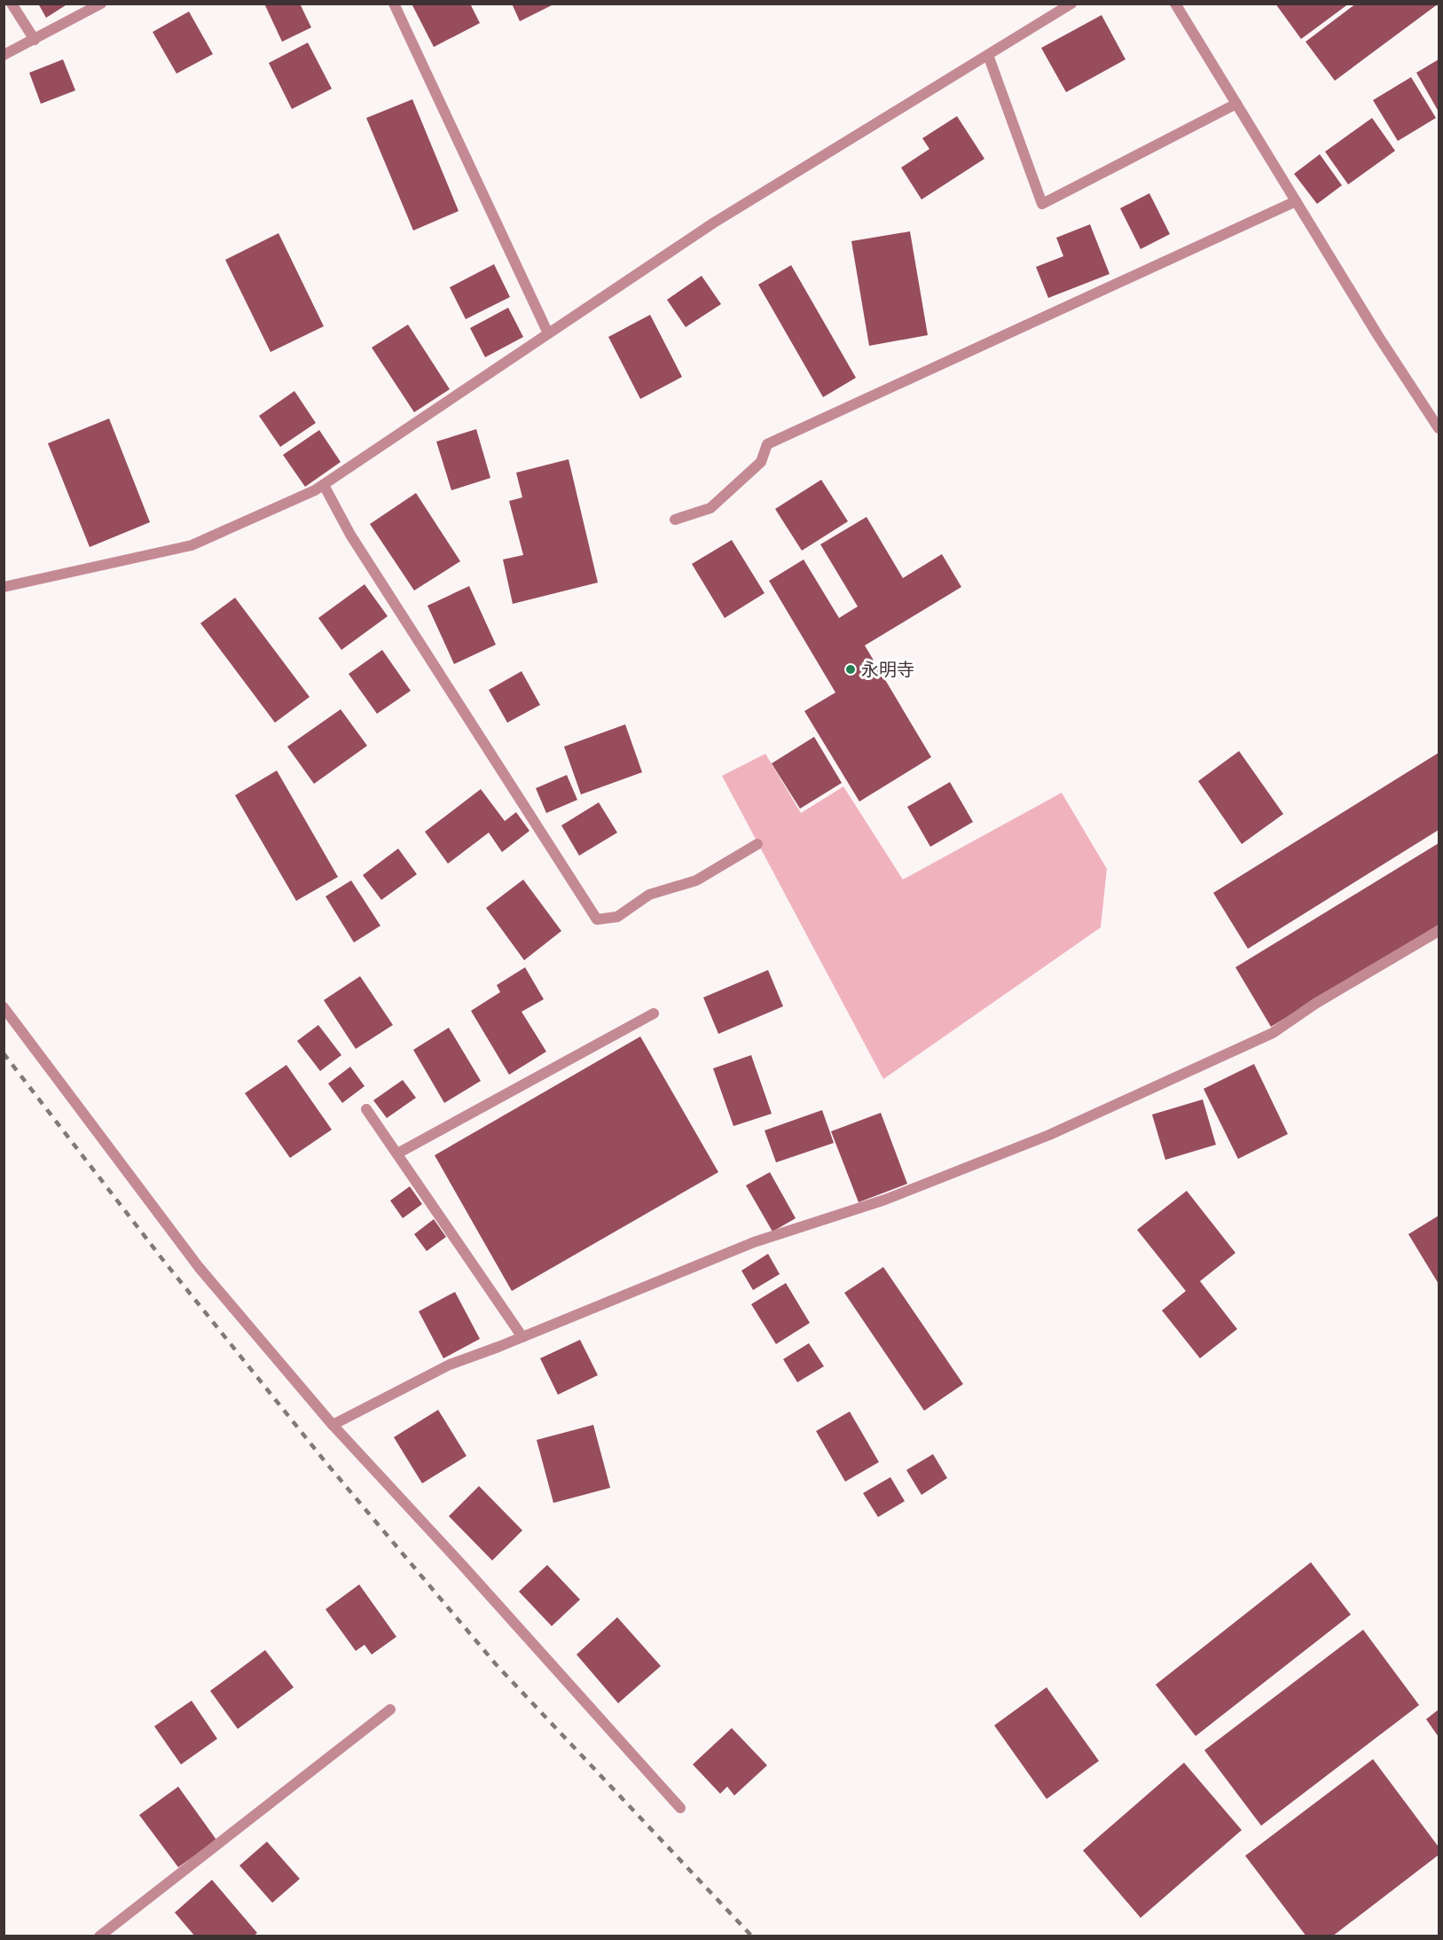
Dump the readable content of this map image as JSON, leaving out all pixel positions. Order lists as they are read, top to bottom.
{
  "places": ["永明寺"]
}
